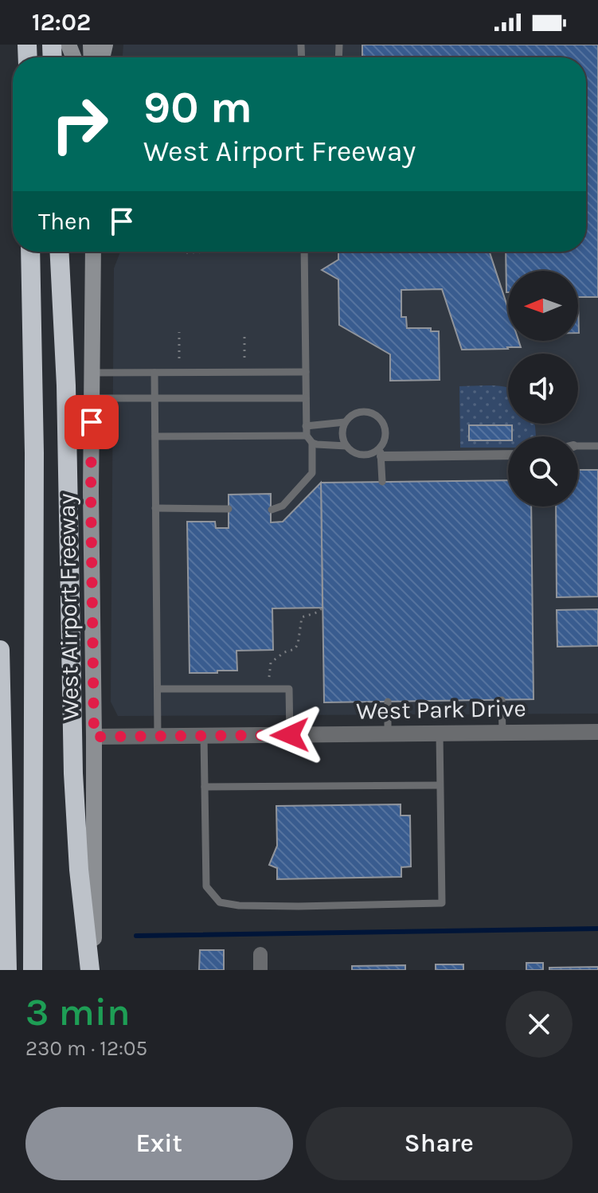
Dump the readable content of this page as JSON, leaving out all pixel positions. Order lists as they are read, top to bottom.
{
  "streets": {
    "main road": ["West Airport Freeway"],
    "street": ["West Park Drive"]
  },
  "crossings": [
    ["West Airport Freeway", "West Park Drive"]
  ],
  "north": "left",
  "page": {
    "status": "12:02",
    "turn": ["90 m", "West Airport Freeway"],
    "then": "Then",
    "heading": ["3 min", "230 m · 12:05"],
    "buttons": ["Exit", "Share"]
  }
}
